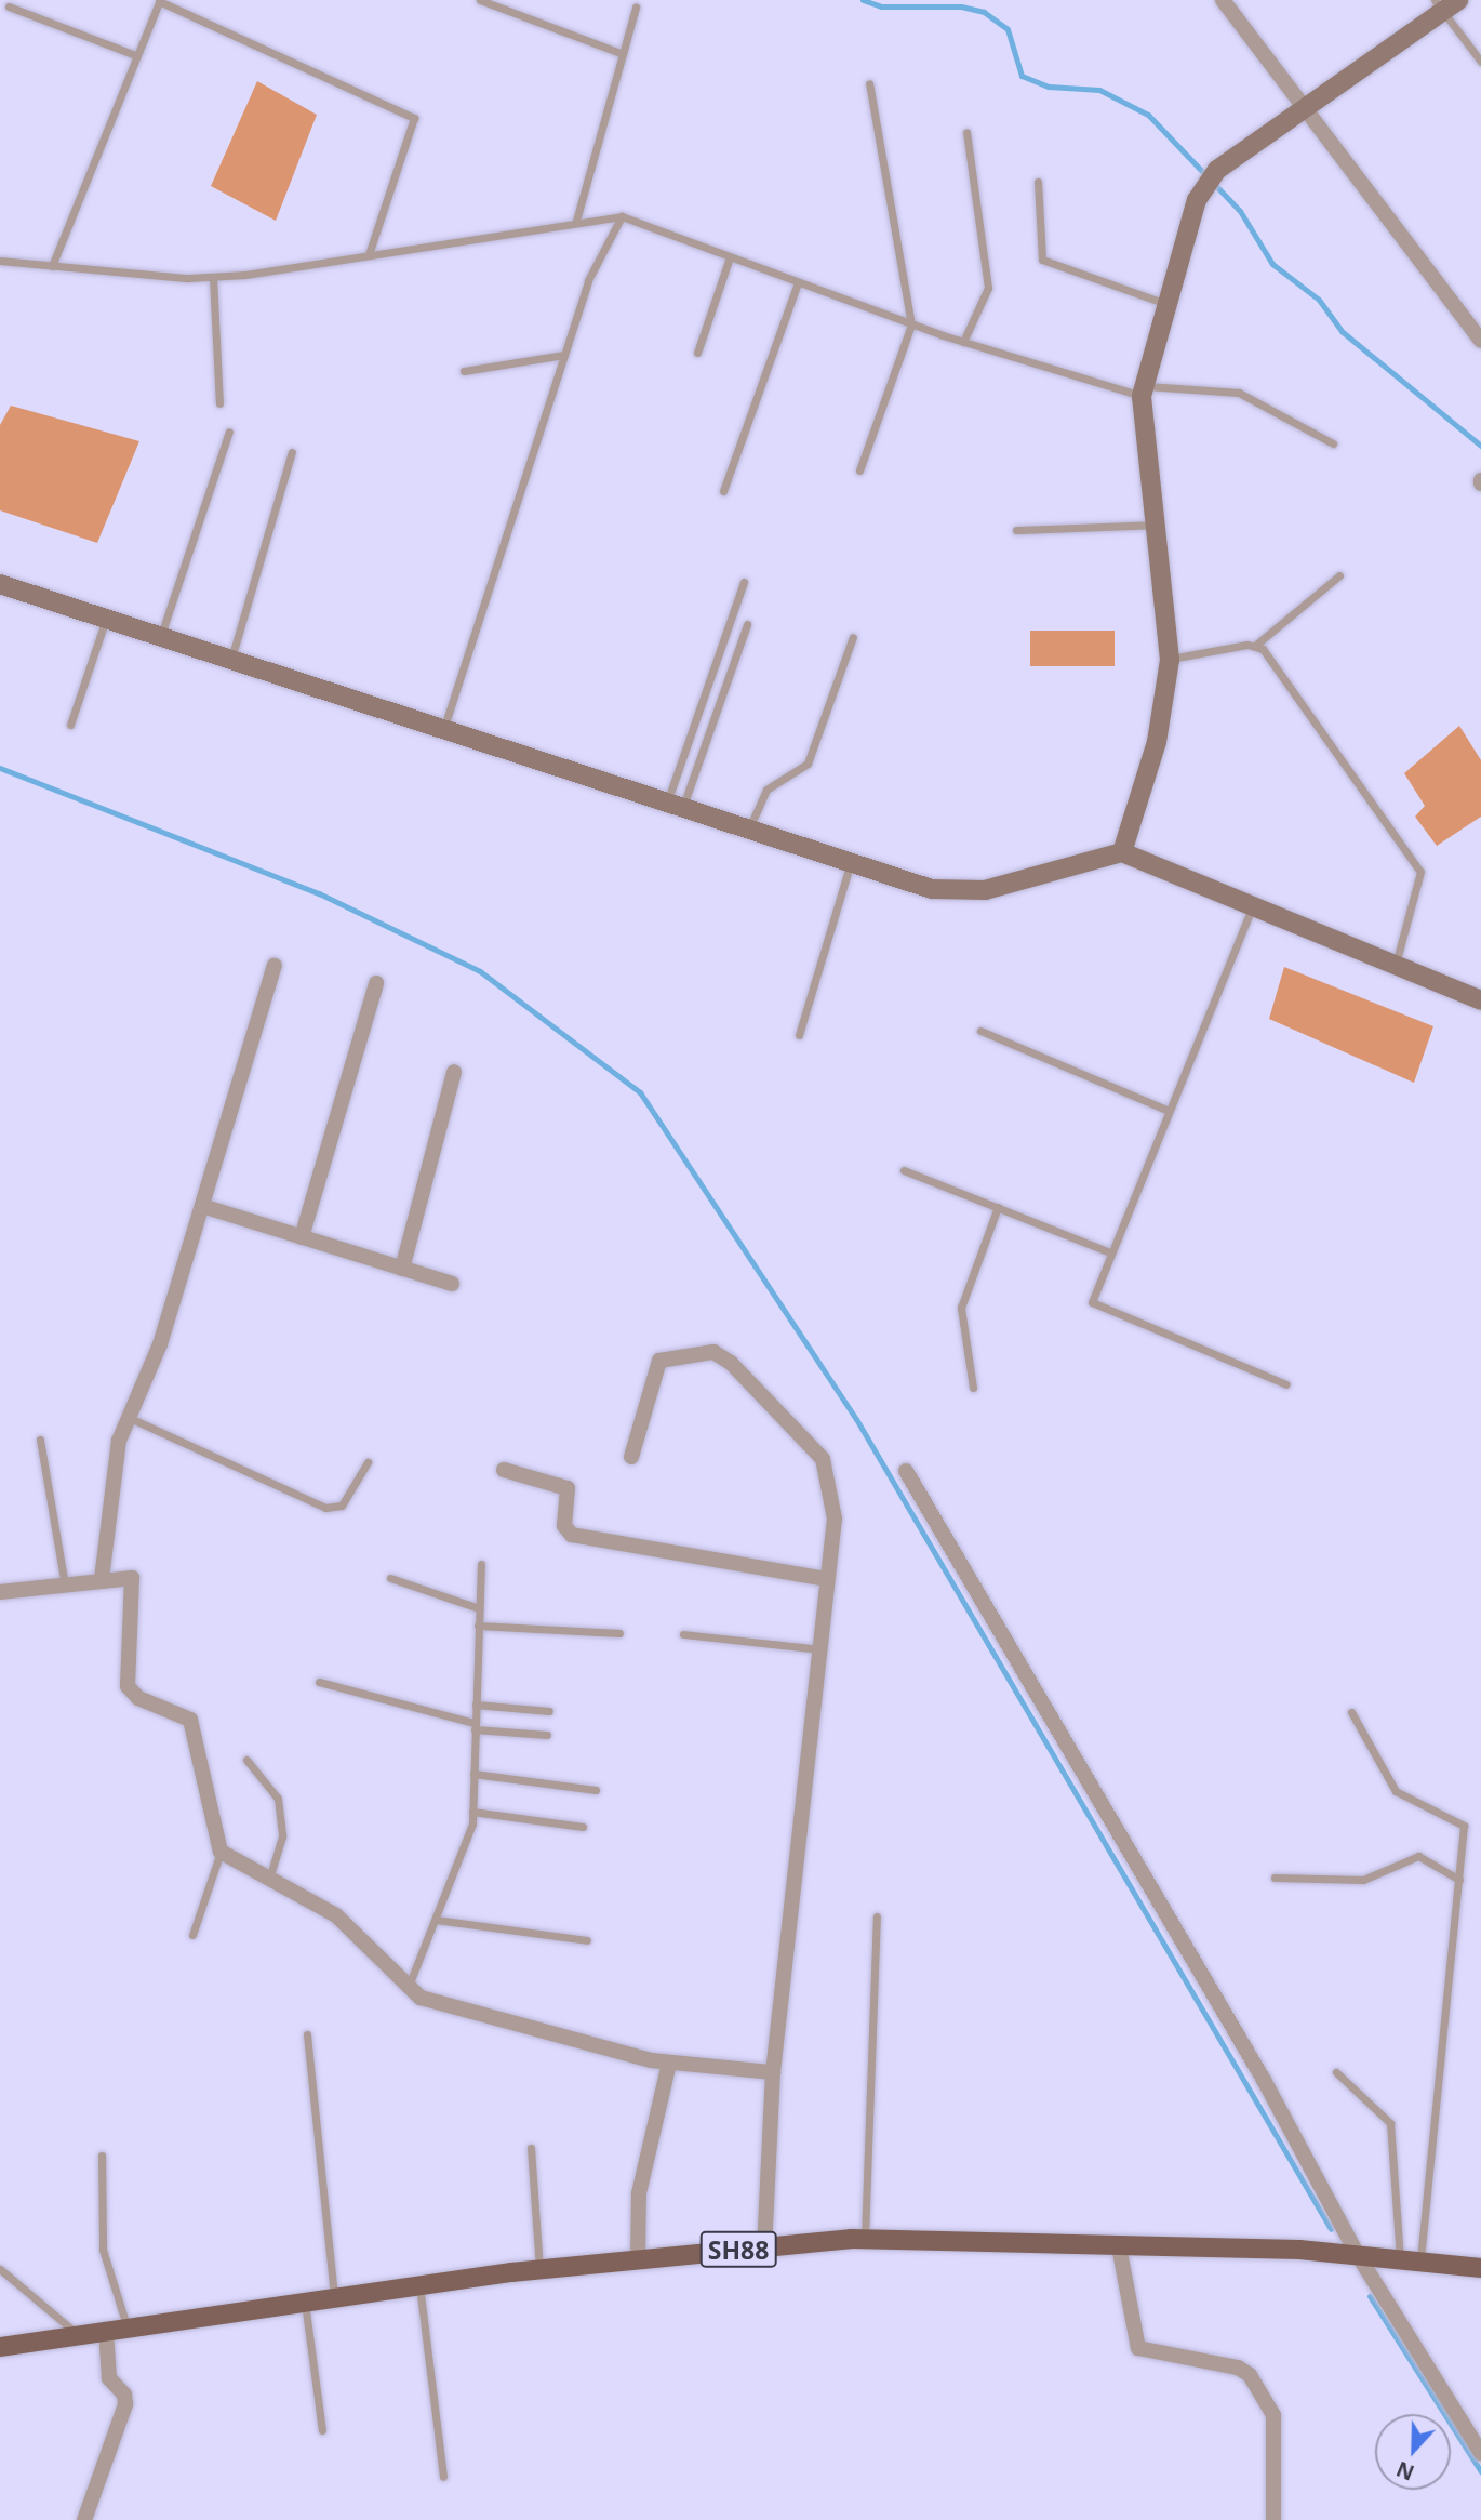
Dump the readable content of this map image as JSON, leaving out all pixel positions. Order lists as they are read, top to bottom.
{
  "streets": {
    "main road": ["SH88"]
  },
  "north": "bottom"
}
